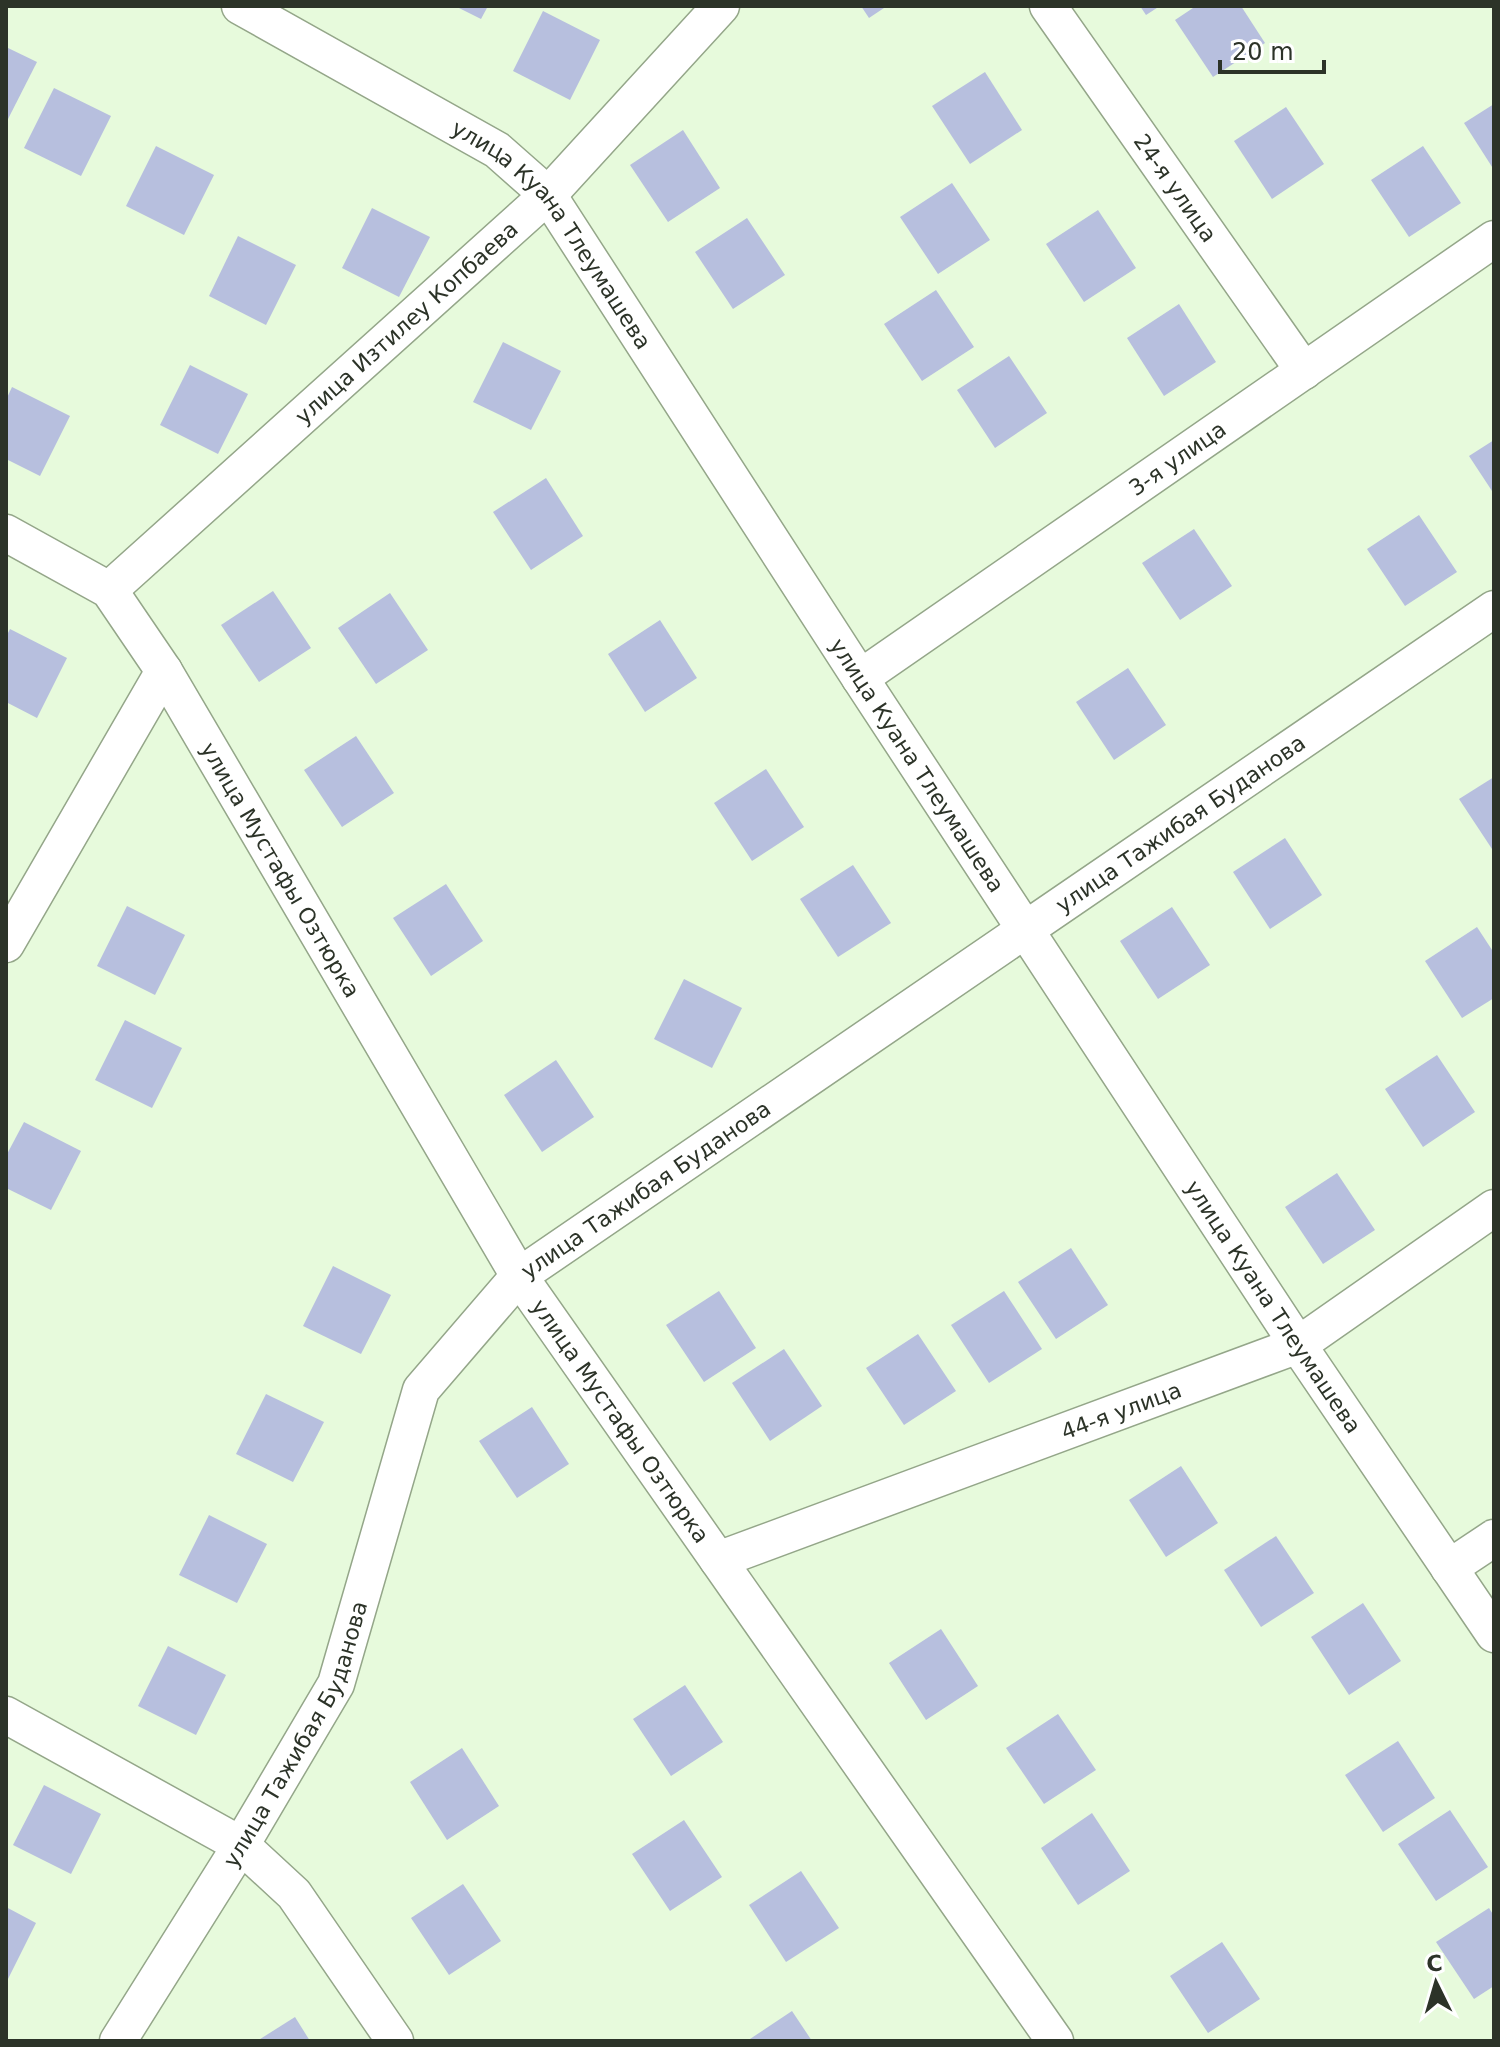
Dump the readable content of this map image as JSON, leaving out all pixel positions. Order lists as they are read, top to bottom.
{
  "streets": {
    "street": [
      "24-я улица",
      "улица Куана Тлеумашева",
      "улица Изтилеу Копбаева",
      "3-я улица",
      "улица Тажибая Буданова",
      "улица Мустафы Озтюрка",
      "44-я улица"
    ]
  },
  "crossings": [
    ["24-я улица", "3-я улица"],
    ["улица Куана Тлеумашева", "улица Изтилеу Копбаева"],
    ["улица Куана Тлеумашева", "3-я улица"],
    ["улица Куана Тлеумашева", "улица Тажибая Буданова"],
    ["улица Куана Тлеумашева", "44-я улица"],
    ["улица Изтилеу Копбаева", "улица Мустафы Озтюрка"],
    ["улица Тажибая Буданова", "улица Мустафы Озтюрка"],
    ["улица Мустафы Озтюрка", "44-я улица"]
  ],
  "scale_bar": "20 m",
  "north": "top"
}
